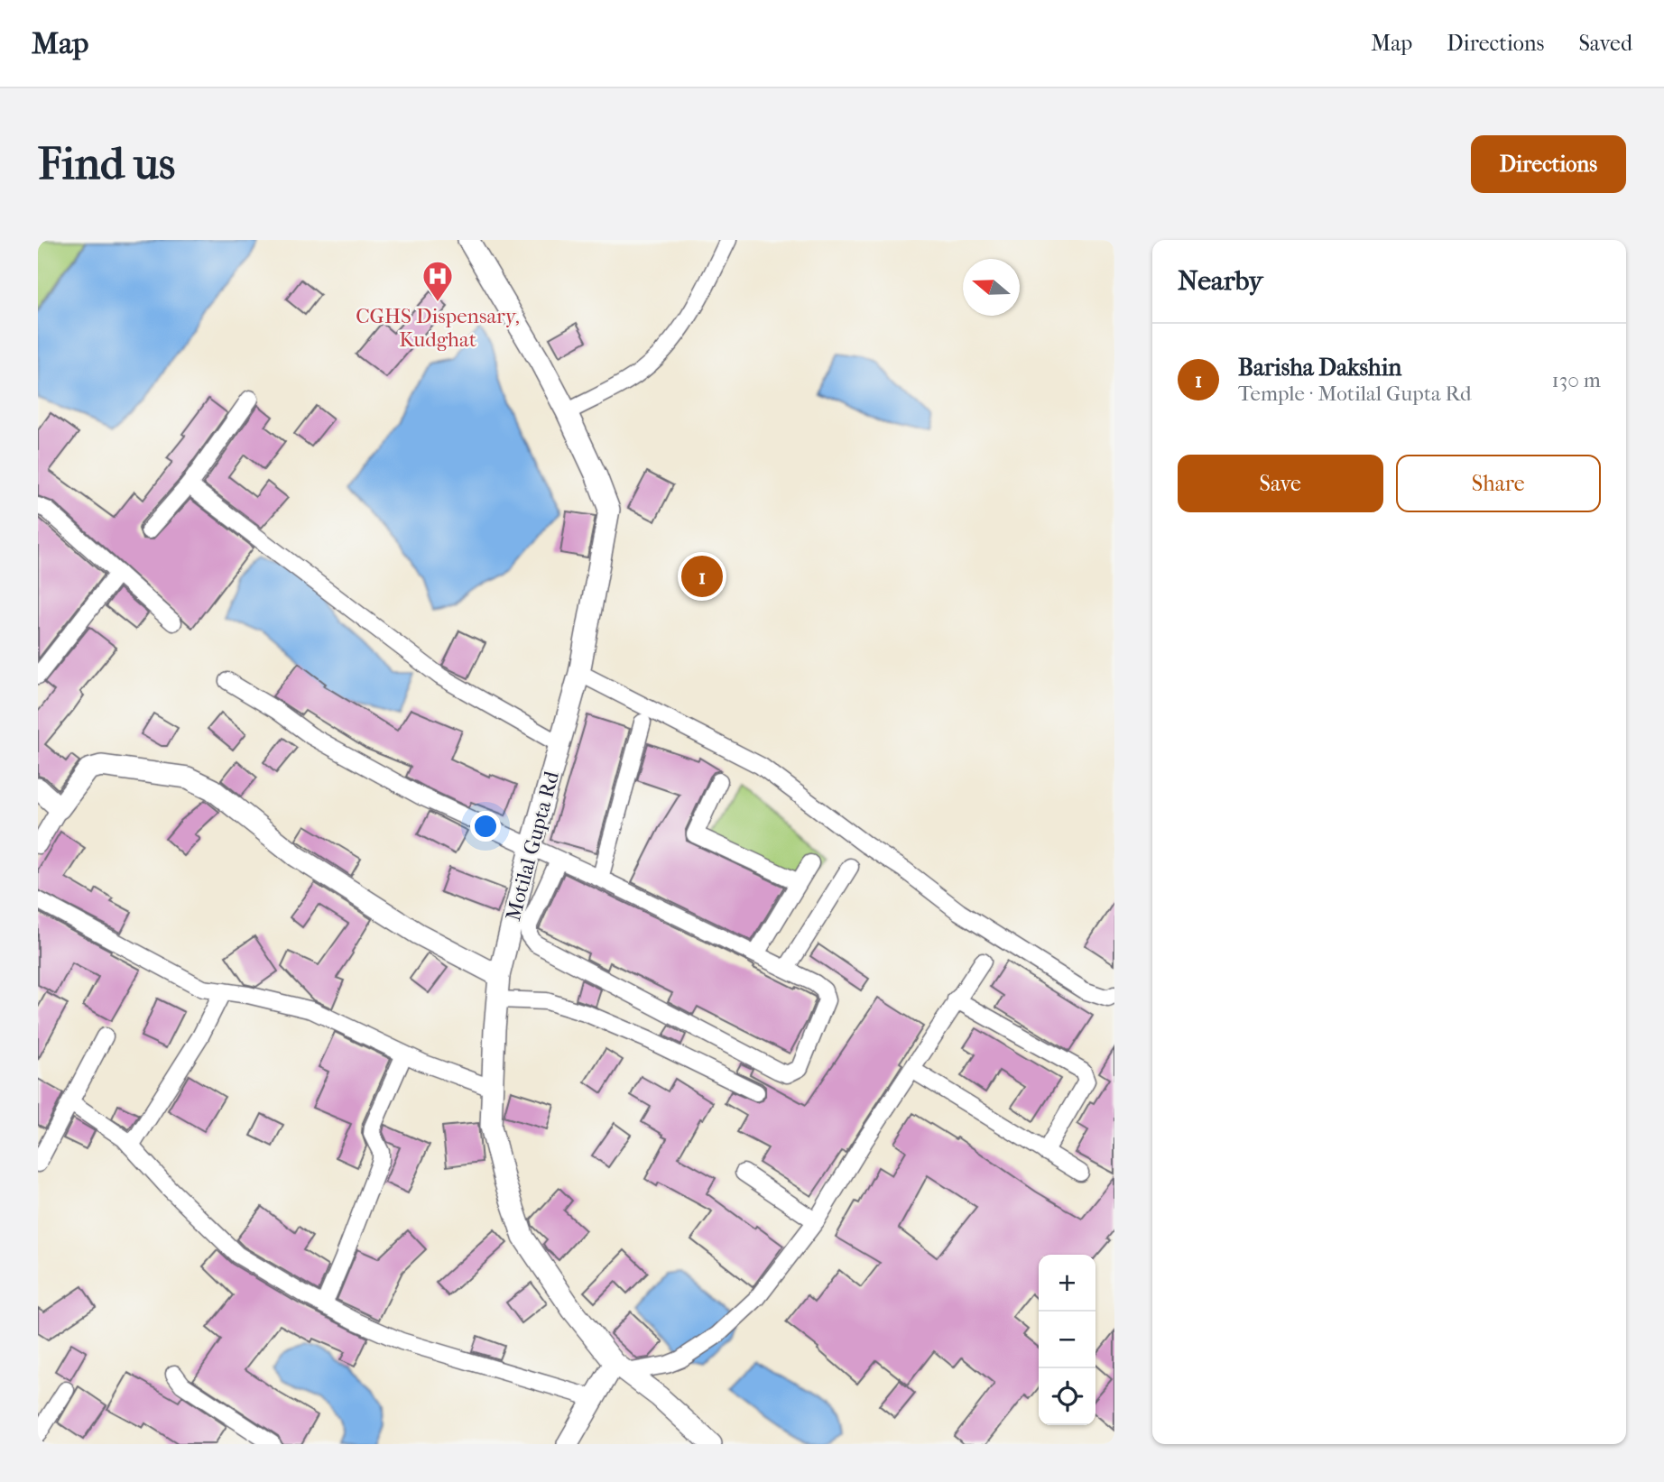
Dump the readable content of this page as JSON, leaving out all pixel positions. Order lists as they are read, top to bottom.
{
  "streets": {
    "street": ["Motilal Gupta Rd"]
  },
  "places": {
    "hospital": ["CGHS Dispensary, Kudghat"]
  },
  "north": "left",
  "page": {
    "header": "Map",
    "nav": ["Map", "Directions", "Saved"],
    "buttons": [
      "Directions",
      ["Save", "Share"]
    ],
    "title": "Find us",
    "heading": "Nearby",
    "list": [
      {
        "mark": "1",
        "name": "Barisha Dakshin",
        "note": "Temple · Motilal Gupta Rd",
        "value": "130 m"
      }
    ],
    "pins": "1",
    "map_buttons": ["+", "−"]
  }
}
